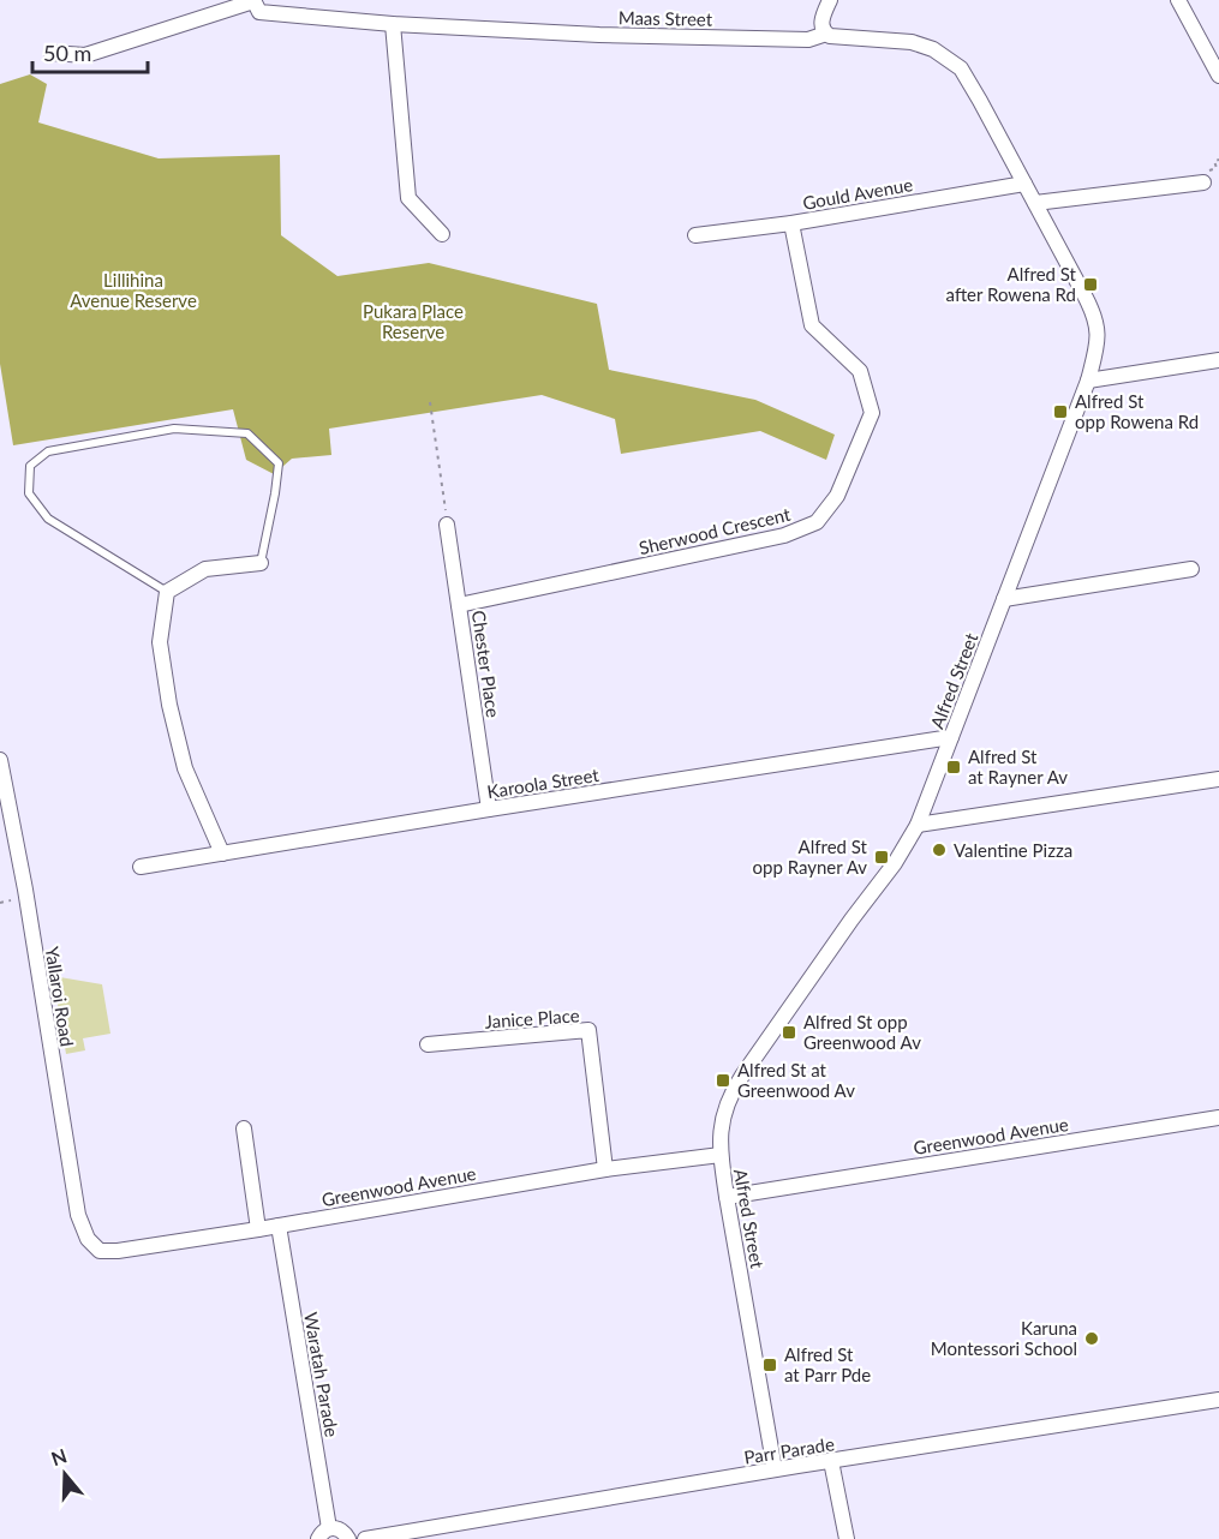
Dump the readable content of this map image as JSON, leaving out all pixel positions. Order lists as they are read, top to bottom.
{
  "streets": {
    "street": [
      "Maas Street",
      "Gould Avenue",
      "Sherwood Crescent",
      "Chester Place",
      "Alfred Street",
      "Karoola Street",
      "Yallaroi Road",
      "Janice Place",
      "Greenwood Avenue",
      "Waratah Parade",
      "Parr Parade"
    ]
  },
  "crossings": [
    ["Maas Street", "Alfred Street"],
    ["Gould Avenue", "Sherwood Crescent"],
    ["Gould Avenue", "Alfred Street"],
    ["Sherwood Crescent", "Chester Place"],
    ["Chester Place", "Karoola Street"],
    ["Alfred Street", "Karoola Street"],
    ["Alfred Street", "Greenwood Avenue"],
    ["Alfred Street", "Parr Parade"],
    ["Yallaroi Road", "Greenwood Avenue"],
    ["Janice Place", "Greenwood Avenue"],
    ["Greenwood Avenue", "Waratah Parade"]
  ],
  "parks": ["Lillihina Avenue Reserve", "Pukara Place Reserve"],
  "places": {
    "transit": [
      "Alfred St after Rowena Rd",
      "Alfred St opp Rowena Rd",
      "Alfred St at Rayner Av",
      "Alfred St opp Rayner Av",
      "Alfred St opp Greenwood Av",
      "Alfred St at Greenwood Av",
      "Alfred St at Parr Pde"
    ],
    "other": ["Valentine Pizza", "Karuna Montessori School"]
  },
  "scale_bar": "50 m",
  "north": "top"
}
